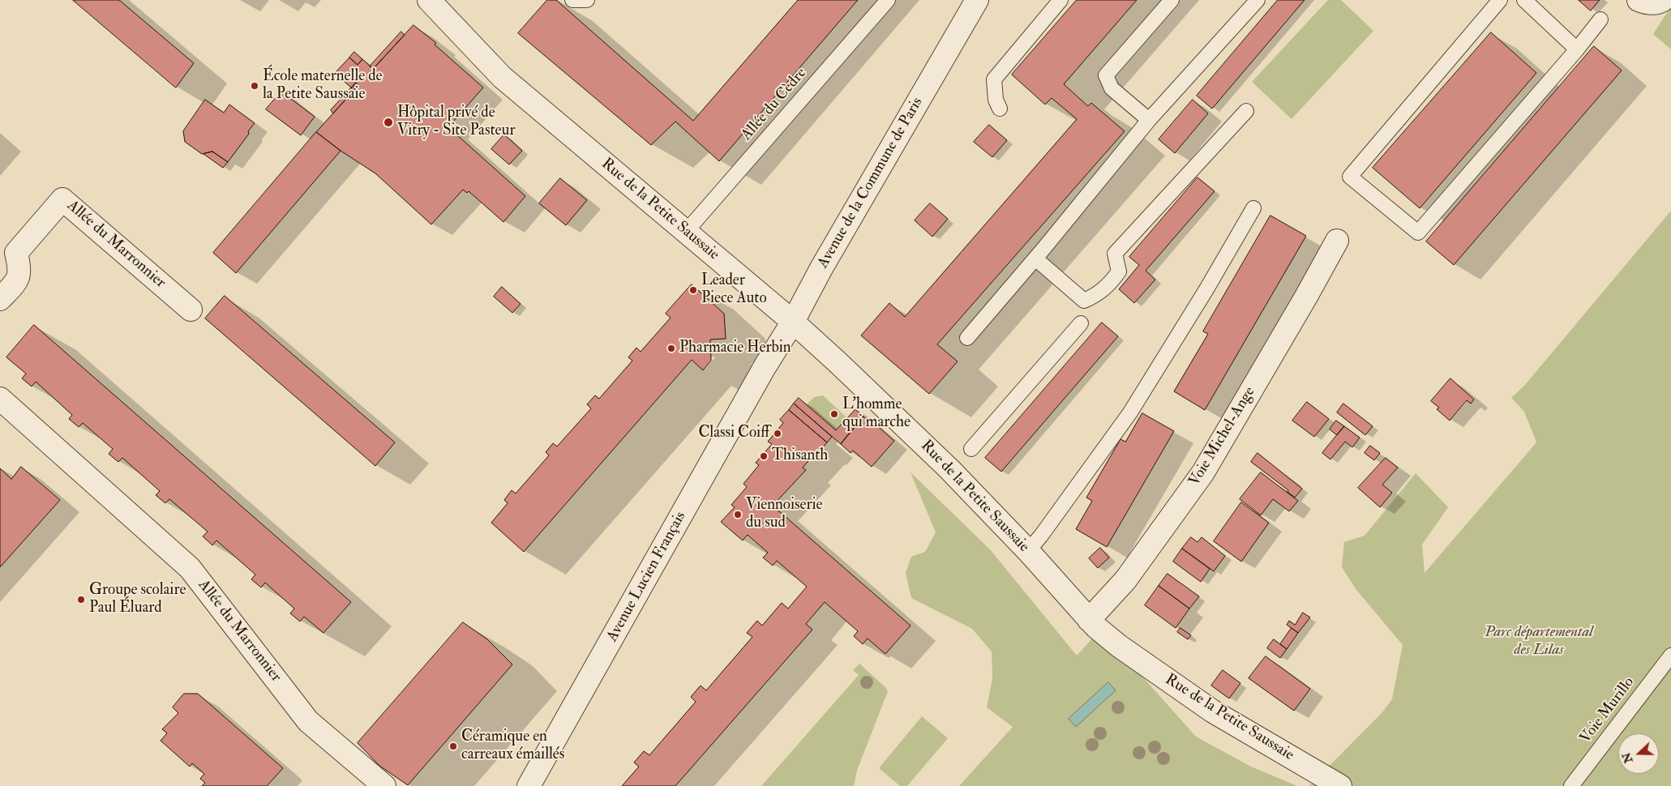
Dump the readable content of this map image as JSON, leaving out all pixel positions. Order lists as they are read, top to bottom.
{
  "streets": {
    "street": [
      "Avenue de la Commune de Paris",
      "Rue de la Petite Saussaie",
      "Allée du Marronnier",
      "Voie Michel-Ange",
      "Avenue Lucien Français"
    ],
    "lane": ["Allée du Cèdre", "Voie Murillo"]
  },
  "crossings": [
    ["Allée du Cèdre", "Rue de la Petite Saussaie"],
    ["Avenue de la Commune de Paris", "Rue de la Petite Saussaie"],
    ["Avenue de la Commune de Paris", "Avenue Lucien Français"],
    ["Rue de la Petite Saussaie", "Voie Michel-Ange"]
  ],
  "parks": ["Parc départemental des Lilas"],
  "places": [
    "École maternelle de la Petite Saussaie",
    "Hôpital privé de Vitry - Site Pasteur",
    "Leader Piece Auto",
    "Pharmacie Herbin",
    "L'homme qui marche",
    "Classi Coiff",
    "Thisanth",
    "Viennoiserie du sud",
    "Groupe scolaire Paul Éluard",
    "Céramique en carreaux émaillés"
  ],
  "north": "left"
}
